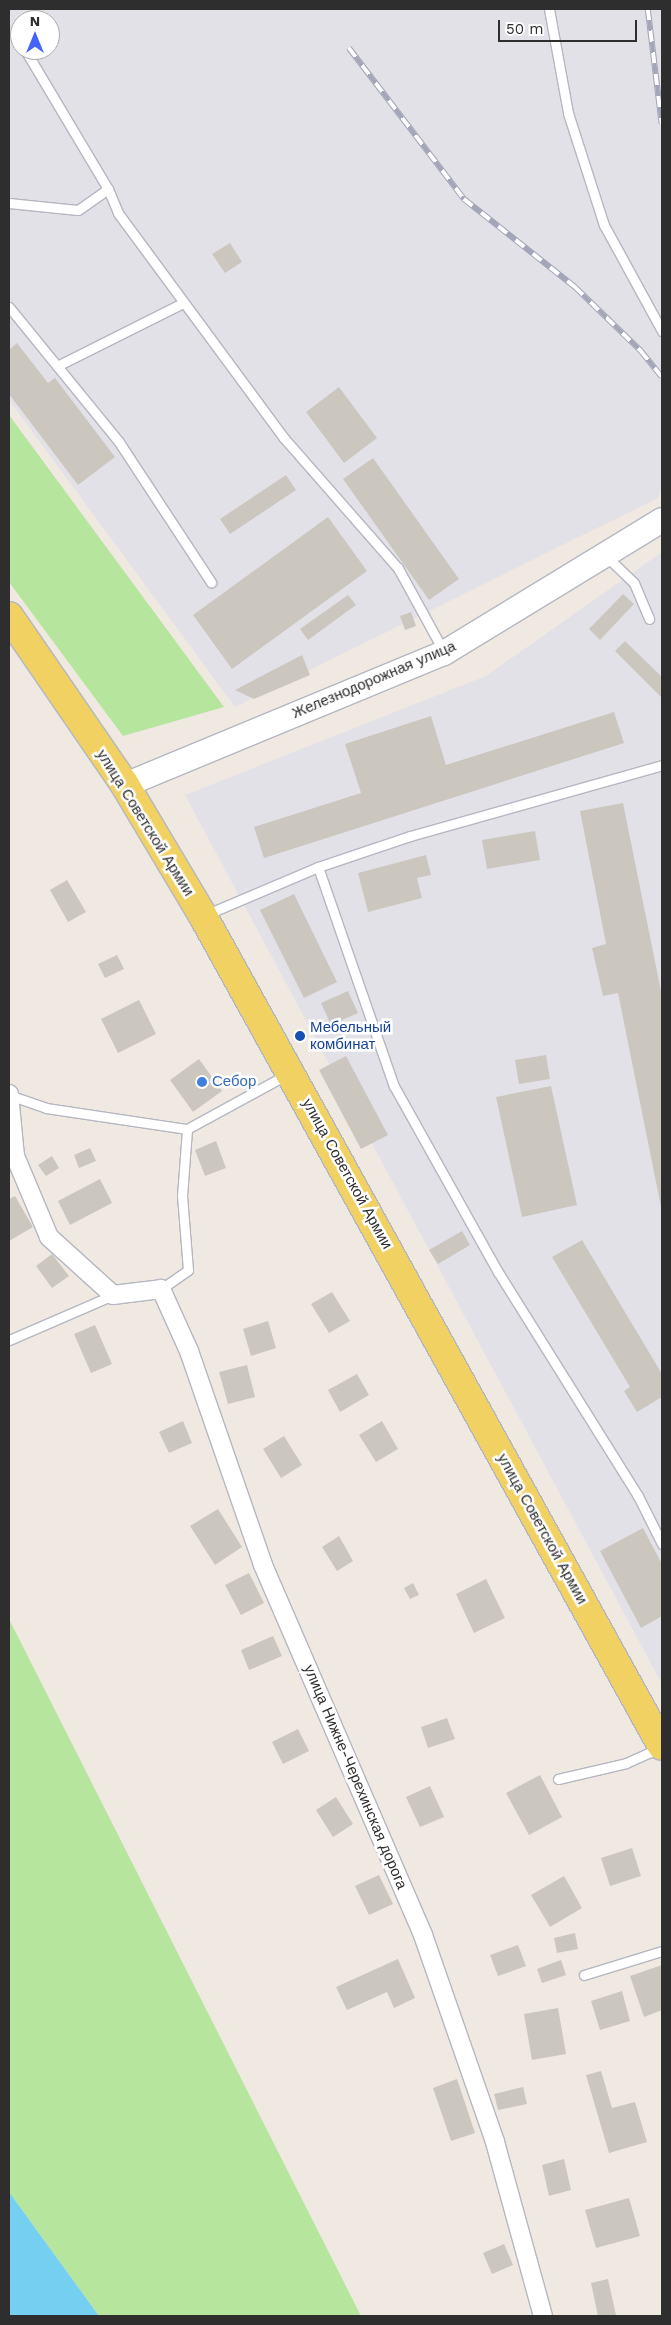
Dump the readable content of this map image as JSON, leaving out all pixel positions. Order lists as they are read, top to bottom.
{
  "streets": {
    "main road": ["улица Советской Армии"],
    "street": ["Железнодорожная улица", "улица Нижне-Черехинская дорога"]
  },
  "crossings": [
    ["Железнодорожная улица", "улица Советской Армии"]
  ],
  "places": ["Мебельный комбинат", "Себор"],
  "scale_bar": "50 m",
  "north": "top"
}
